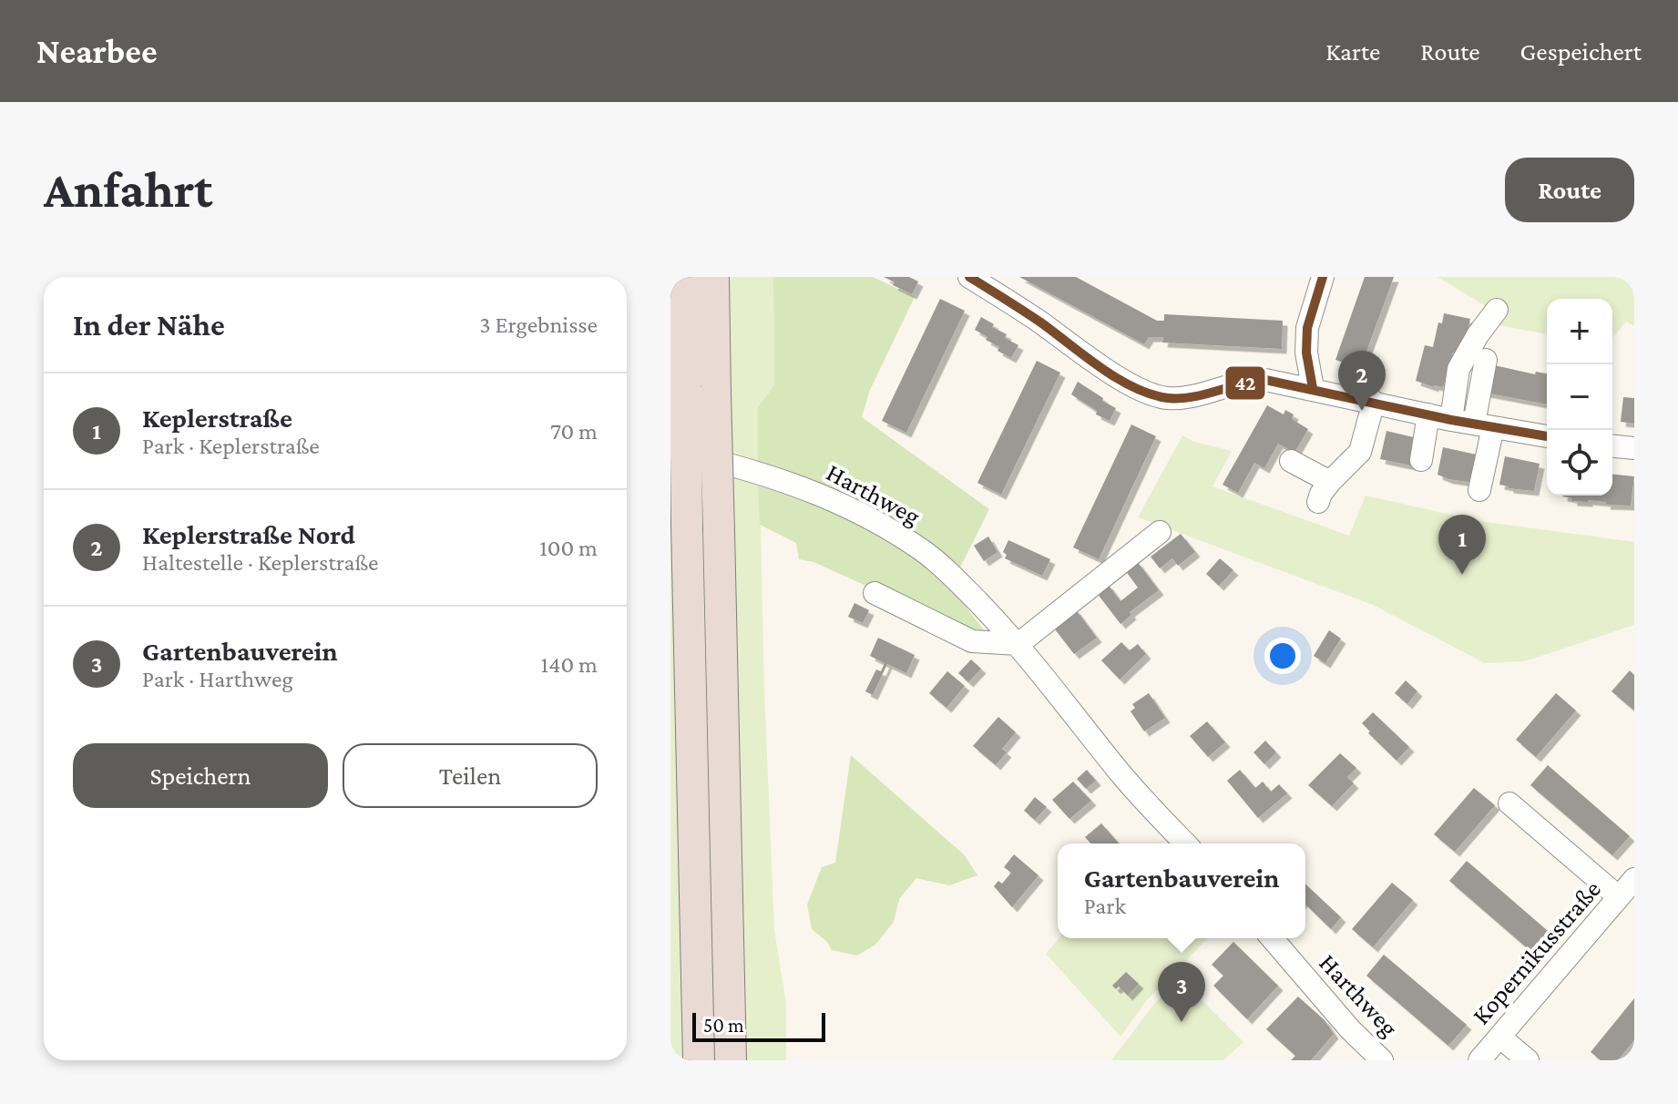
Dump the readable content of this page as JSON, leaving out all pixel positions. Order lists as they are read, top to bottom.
{
  "streets": {
    "street": ["Harthweg", "Kopernikusstraße"]
  },
  "lines": ["transit line 42"],
  "scale_bar": "50 m",
  "page": {
    "header": "Nearbee",
    "nav": ["Karte", "Route", "Gespeichert"],
    "buttons": [
      "Route",
      ["Speichern", "Teilen"]
    ],
    "title": "Anfahrt",
    "heading": ["In der Nähe", "3 Ergebnisse"],
    "map_buttons": ["+", "−"],
    "pins": ["2", "1", "3"],
    "list": [
      {
        "mark": "1",
        "name": "Keplerstraße",
        "note": "Park · Keplerstraße",
        "value": "70 m"
      },
      {
        "mark": "2",
        "name": "Keplerstraße Nord",
        "note": "Haltestelle · Keplerstraße",
        "value": "100 m"
      },
      {
        "mark": "3",
        "name": "Gartenbauverein",
        "note": "Park · Harthweg",
        "value": "140 m"
      }
    ],
    "popup": ["Gartenbauverein", "Park"],
    "scale": "50 m"
  }
}
